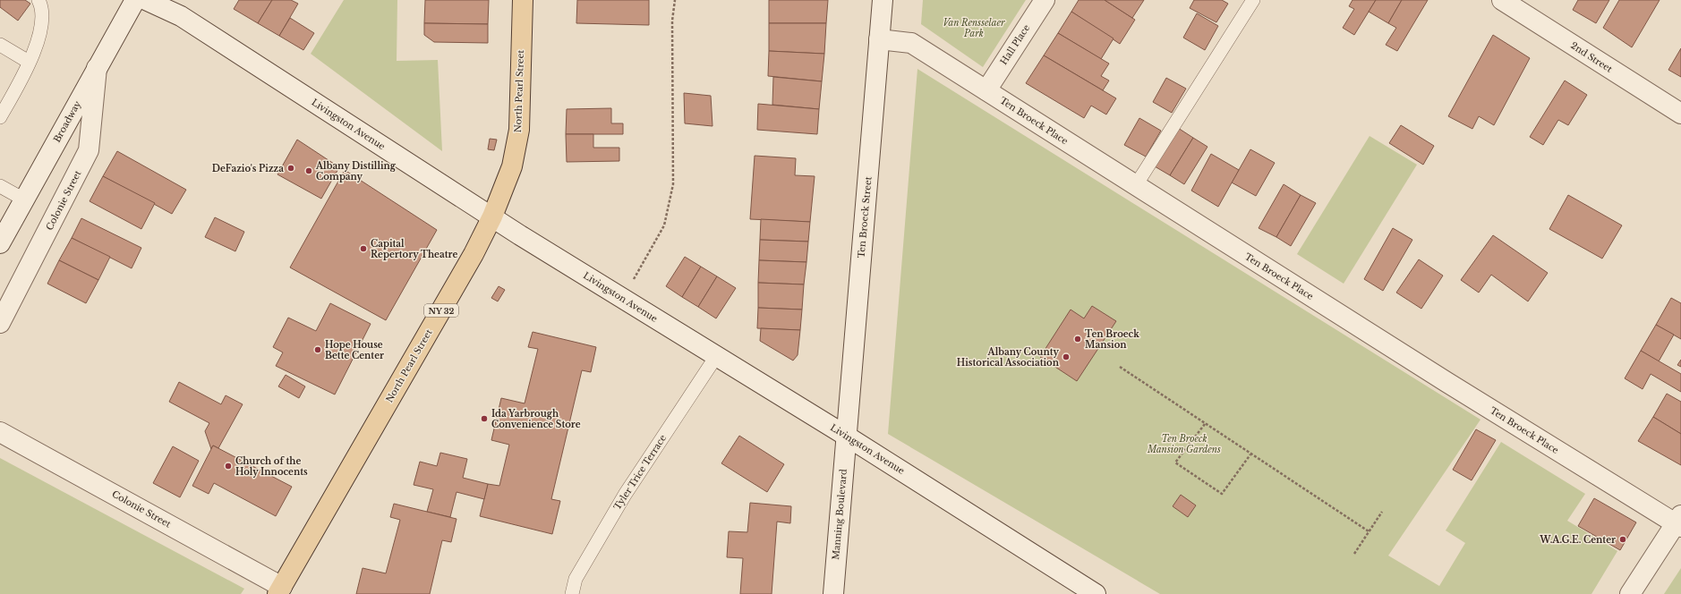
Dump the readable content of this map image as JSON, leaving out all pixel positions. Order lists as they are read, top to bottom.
{
  "streets": {
    "main road": ["North Pearl Street", "NY 32"],
    "street": [
      "Hall Place",
      "2nd Street",
      "Ten Broeck Place",
      "Broadway",
      "Livingston Avenue",
      "Colonie Street",
      "Ten Broeck Street",
      "Manning Boulevard"
    ],
    "lane": ["Tyler Trice Terrace"]
  },
  "crossings": [
    ["Hall Place", "Ten Broeck Place"],
    ["North Pearl Street", "Livingston Avenue"],
    ["North Pearl Street", "Colonie Street"],
    ["Ten Broeck Place", "Ten Broeck Street"],
    ["Broadway", "Colonie Street"],
    ["Livingston Avenue", "Ten Broeck Street"],
    ["Livingston Avenue", "Tyler Trice Terrace"],
    ["Livingston Avenue", "Manning Boulevard"],
    ["Ten Broeck Street", "Manning Boulevard"]
  ],
  "parks": ["Van Rensselaer Park", "Ten Broeck Mansion Gardens"],
  "places": [
    "DeFazio's Pizza",
    "Albany Distilling Company",
    "Capital Repertory Theatre",
    "Ten Broeck Mansion",
    "Hope House Bette Center",
    "Albany County Historical Association",
    "Ida Yarbrough Convenience Store",
    "Church of the Holy Innocents",
    "W.A.G.E. Center"
  ]
}
